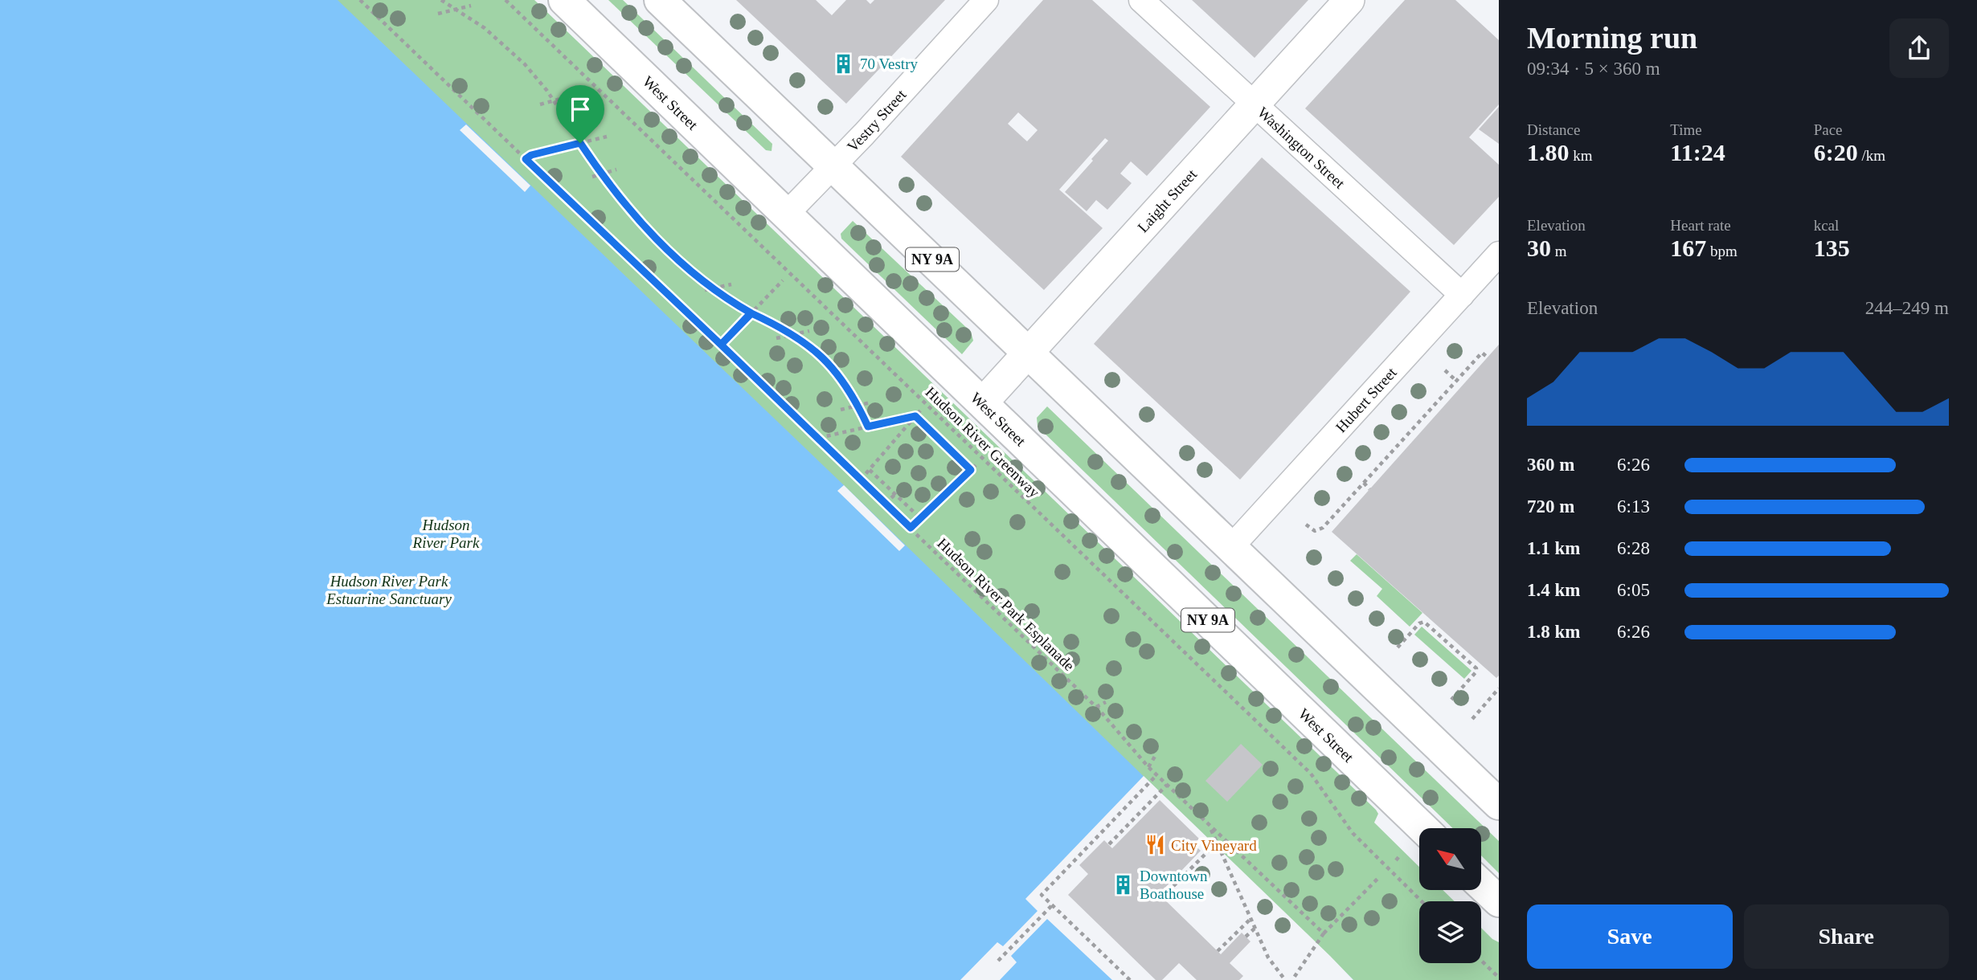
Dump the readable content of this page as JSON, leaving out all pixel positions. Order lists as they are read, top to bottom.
{
  "streets": {
    "highway": ["West Street", "NY 9A"],
    "main road": ["Laight Street"],
    "street": ["Vestry Street", "Washington Street", "Hubert Street"],
    "path": ["Hudson River Greenway", "Hudson River Park Esplanade"]
  },
  "crossings": [
    ["West Street", "Vestry Street"],
    ["West Street", "Laight Street"],
    ["Vestry Street", "NY 9A"],
    ["Washington Street", "Laight Street"],
    ["Washington Street", "Hubert Street"],
    ["Laight Street", "NY 9A"],
    ["NY 9A", "Hubert Street"]
  ],
  "parks": ["Hudson River Park", "Hudson River Park Estuarine Sanctuary"],
  "places": {
    "building": ["70 Vestry", "Downtown Boathouse"],
    "restaurant": ["City Vineyard"]
  },
  "north": "top left",
  "page": {
    "heading": ["Morning run", "09:34 · 5 × 360 m"],
    "stats": [
      ["Distance", "1.80 km"],
      ["Time", "11:24"],
      ["Pace", "6:20 /km"],
      ["Elevation", "30 m"],
      ["Heart rate", "167 bpm"],
      ["kcal", "135"]
    ],
    "chart": ["Elevation", "244–249 m"],
    "list": [
      {
        "name": "360 m",
        "note": "6:26"
      },
      {
        "name": "720 m",
        "note": "6:13"
      },
      {
        "name": "1.1 km",
        "note": "6:28"
      },
      {
        "name": "1.4 km",
        "note": "6:05"
      },
      {
        "name": "1.8 km",
        "note": "6:26"
      }
    ],
    "buttons": ["Save", "Share"]
  }
}
